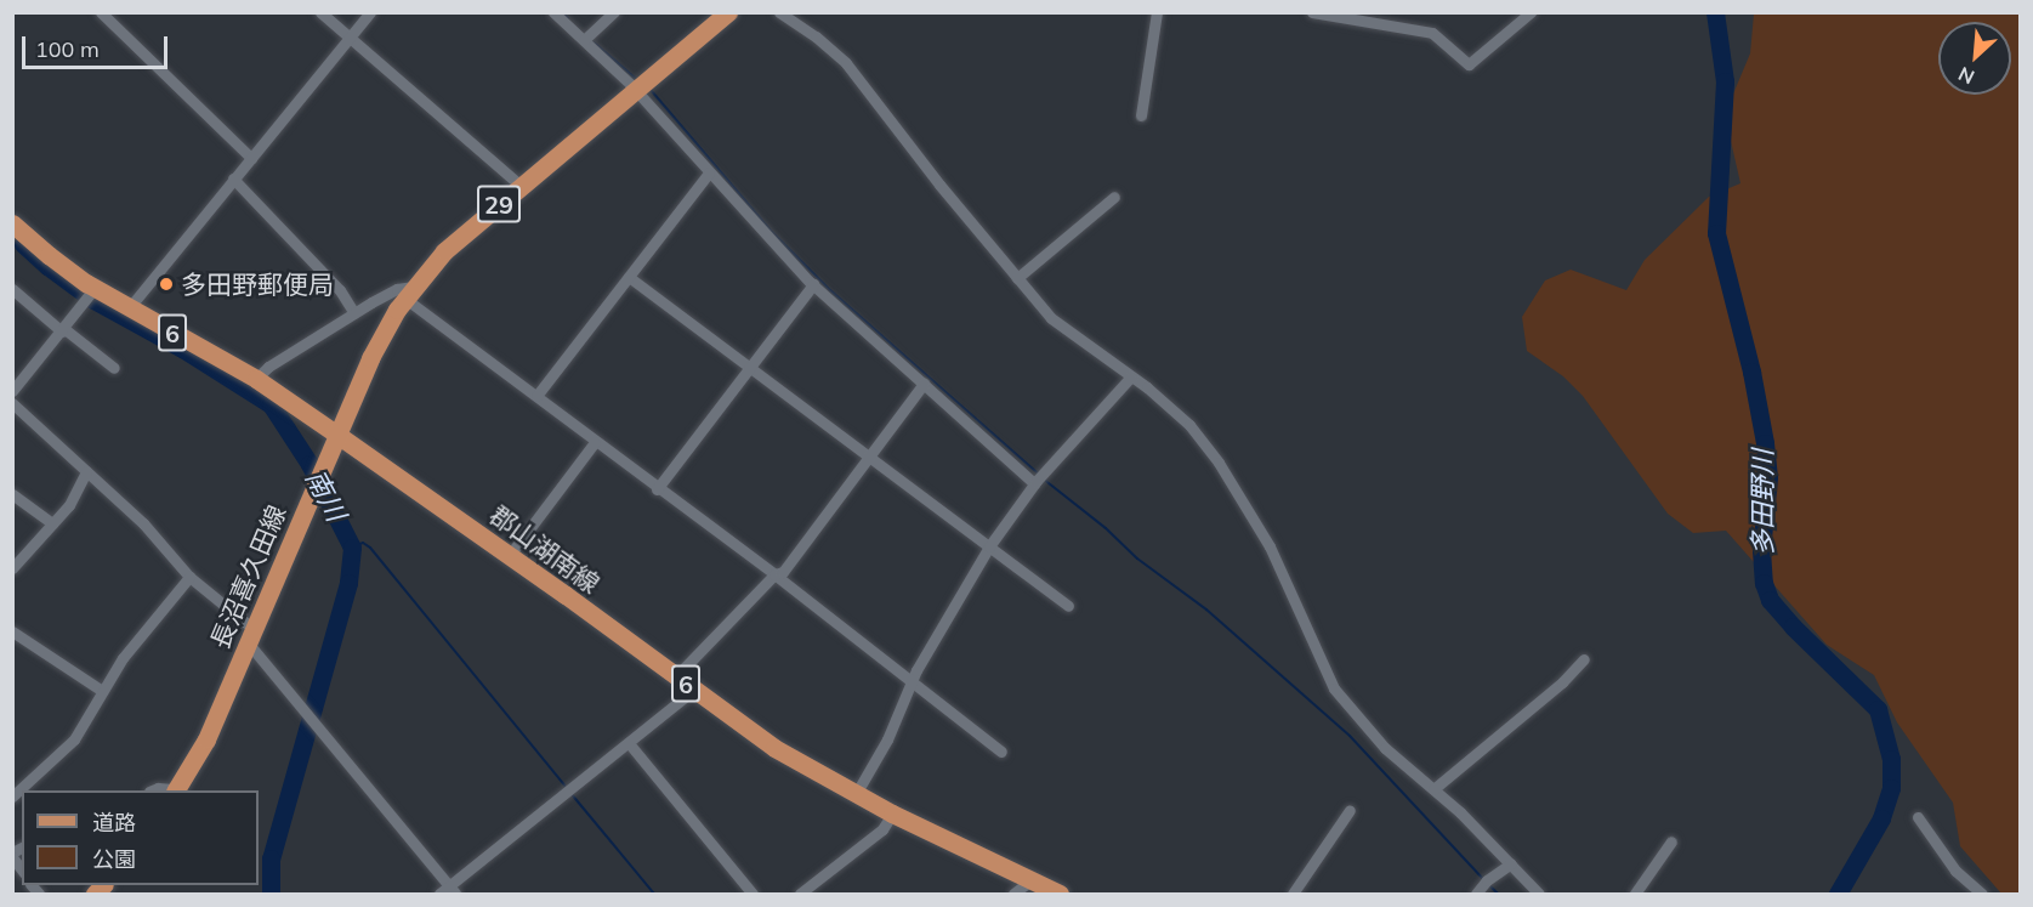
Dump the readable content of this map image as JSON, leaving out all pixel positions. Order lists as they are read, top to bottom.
{
  "streets": {
    "main road": [
      "29",
      "6",
      "郡山湖南線",
      "長沼喜久田線"
    ]
  },
  "crossings": [
    ["郡山湖南線", "長沼喜久田線"]
  ],
  "water": ["南川", "多田野川"],
  "places": ["多田野郵便局"],
  "legend": ["道路", "公園"],
  "scale_bar": "100 m",
  "north": "bottom left"
}
